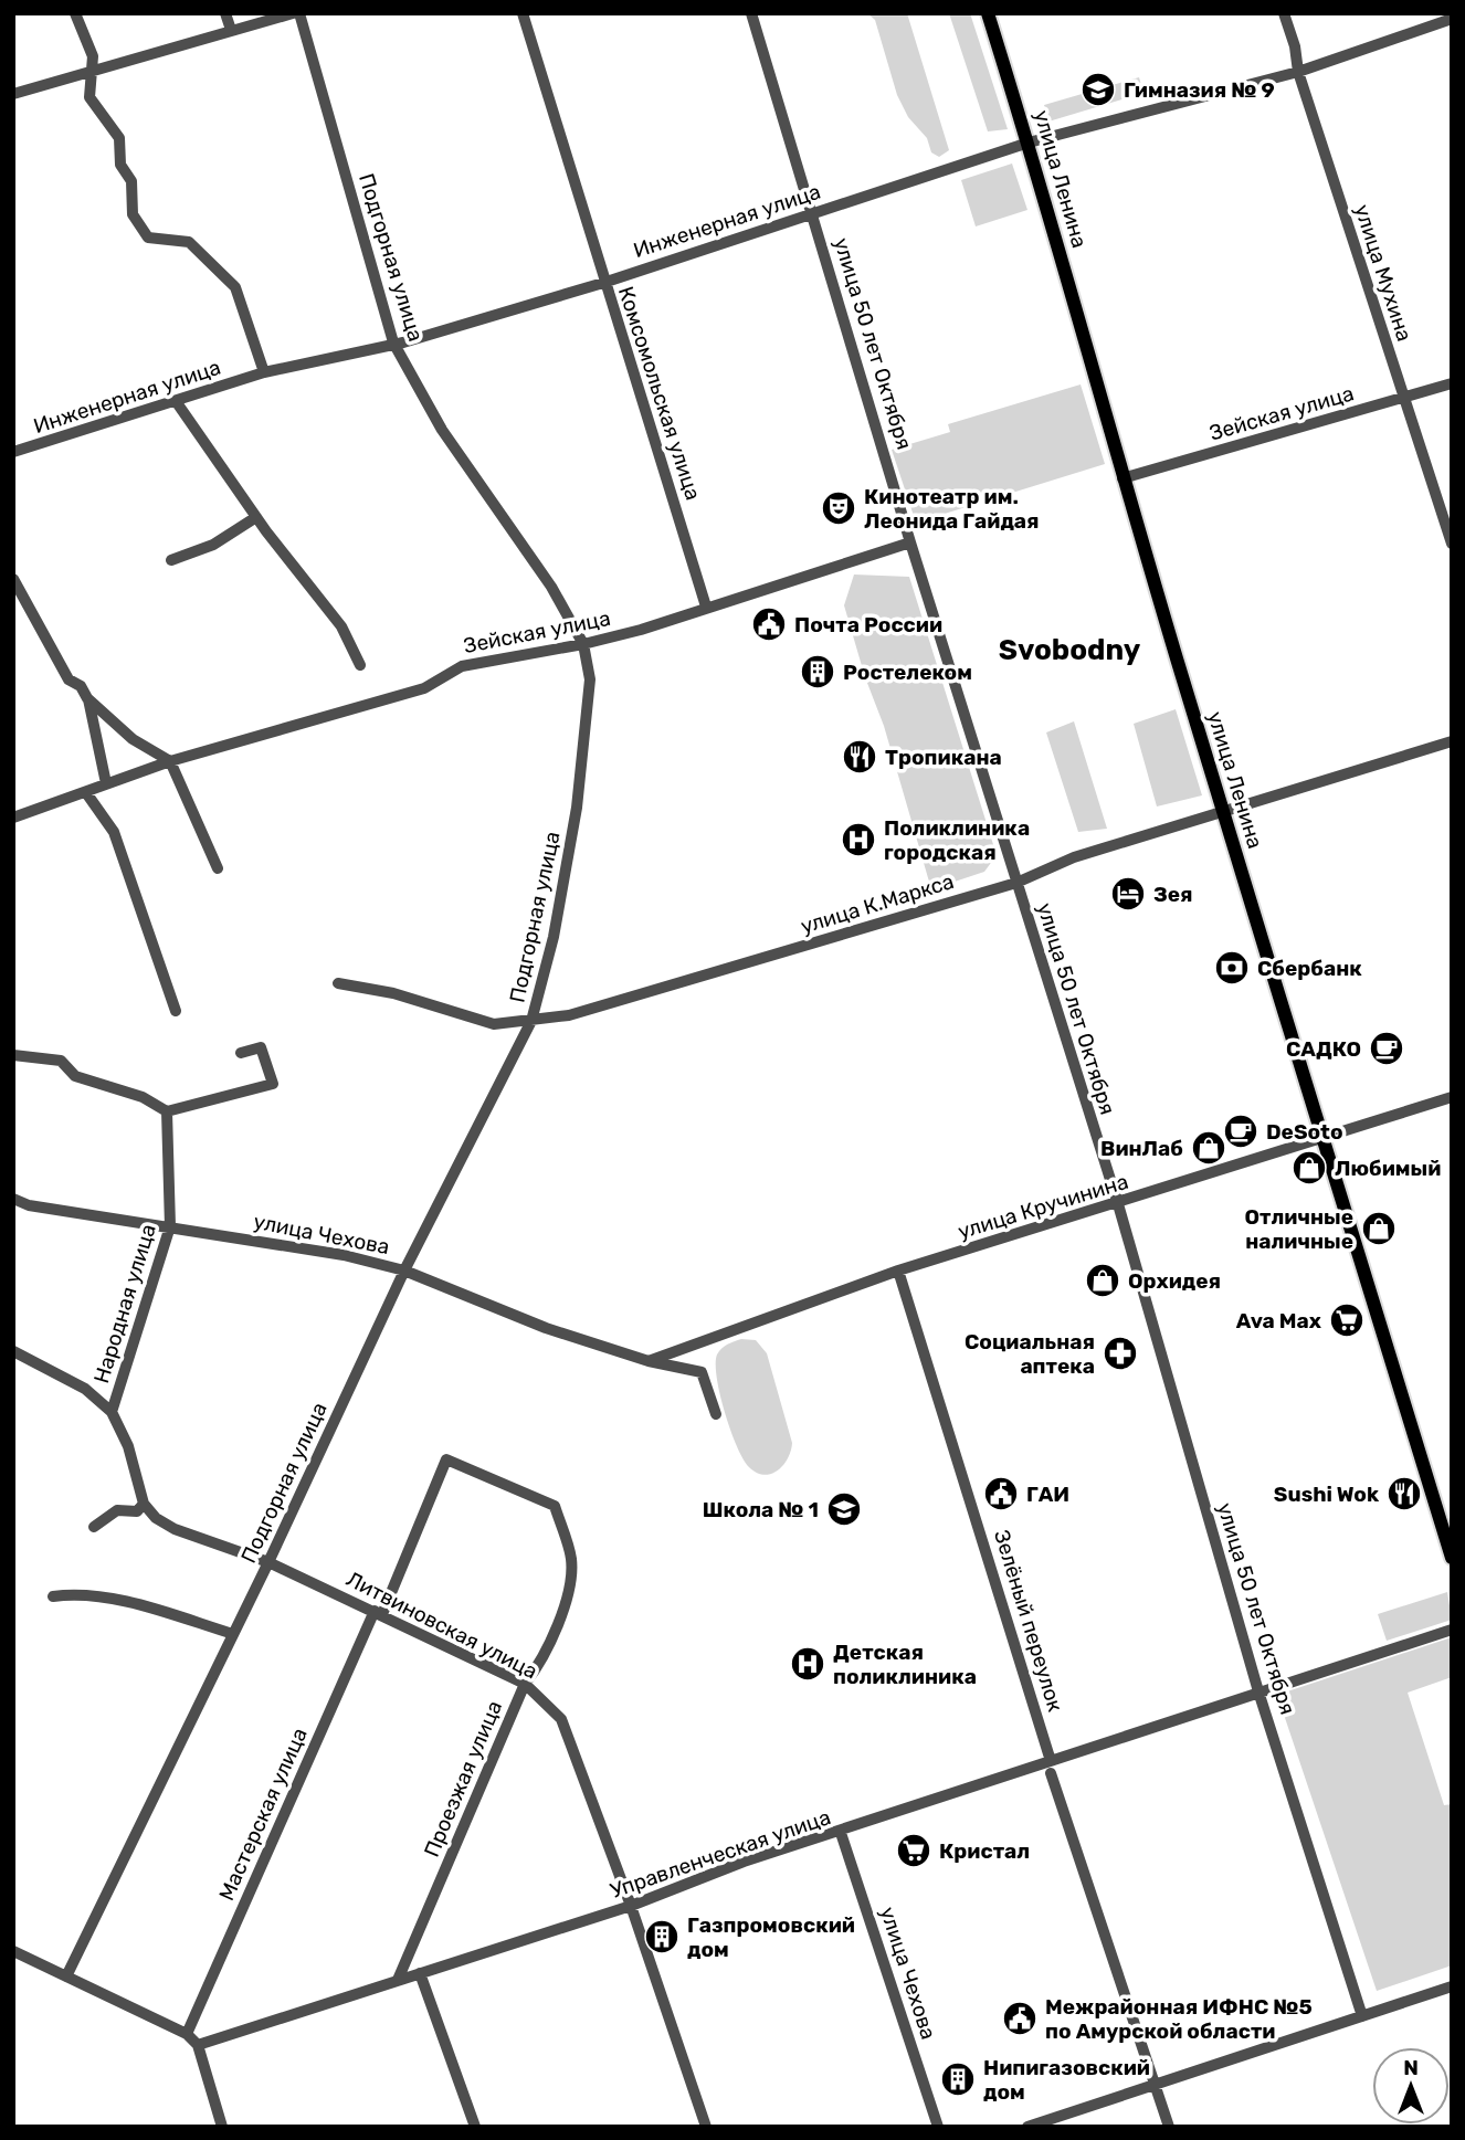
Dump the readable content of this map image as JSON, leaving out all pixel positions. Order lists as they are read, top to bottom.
{
  "streets": {
    "main road": ["улица Ленина"],
    "street": [
      "Инженерная улица",
      "Подгорная улица",
      "улица Мухина",
      "улица 50 лет Октября",
      "Комсомольская улица",
      "Зейская улица",
      "улица К.Маркса",
      "улица Кручинина",
      "улица Чехова",
      "Народная улица",
      "Зелёный переулок",
      "Литвиновская улица",
      "Проезжая улица",
      "Мастерская улица",
      "Управленческая улица"
    ]
  },
  "crossings": [
    ["улица Ленина", "Инженерная улица"],
    ["улица Ленина", "Зейская улица"],
    ["улица Ленина", "улица К.Маркса"],
    ["улица Ленина", "улица Кручинина"],
    ["Инженерная улица", "Подгорная улица"],
    ["Инженерная улица", "улица Мухина"],
    ["Инженерная улица", "улица 50 лет Октября"],
    ["Инженерная улица", "Комсомольская улица"],
    ["Подгорная улица", "Зейская улица"],
    ["Подгорная улица", "улица К.Маркса"],
    ["Подгорная улица", "улица Чехова"],
    ["Подгорная улица", "Литвиновская улица"],
    ["улица Мухина", "Зейская улица"],
    ["улица 50 лет Октября", "Зейская улица"],
    ["улица 50 лет Октября", "улица К.Маркса"],
    ["улица 50 лет Октября", "улица Кручинина"],
    ["улица 50 лет Октября", "Управленческая улица"],
    ["Комсомольская улица", "Зейская улица"],
    ["улица Кручинина", "улица Чехова"],
    ["улица Кручинина", "Зелёный переулок"],
    ["улица Чехова", "Народная улица"],
    ["улица Чехова", "Управленческая улица"],
    ["Зелёный переулок", "Управленческая улица"],
    ["Литвиновская улица", "Проезжая улица"],
    ["Литвиновская улица", "Мастерская улица"],
    ["Литвиновская улица", "Управленческая улица"],
    ["Проезжая улица", "Мастерская улица"],
    ["Проезжая улица", "Управленческая улица"]
  ],
  "districts": ["Svobodny"],
  "places": {
    "school or university": ["Гимназия № 9", "Школа № 1"],
    "theatre": ["Кинотеатр им. Леонида Гайдая"],
    "public building": ["Почта России", "ГАИ", "Межрайонная ИФНС №5 по Амурской области"],
    "building": ["Ростелеком", "Газпромовский дом", "Нипигазовский дом"],
    "restaurant": ["Тропикана", "Sushi Wok"],
    "hospital": ["Поликлиника городская", "Детская поликлиника"],
    "hotel": ["Зея"],
    "bank": ["Сбербанк"],
    "cafe": ["САДКО", "DeSoto"],
    "shop": [
      "ВинЛаб",
      "Любимый",
      "Отличные наличные",
      "Орхидея"
    ],
    "supermarket": ["Ava Max", "Кристал"],
    "pharmacy": ["Социальная аптека"]
  },
  "north": "top"
}
